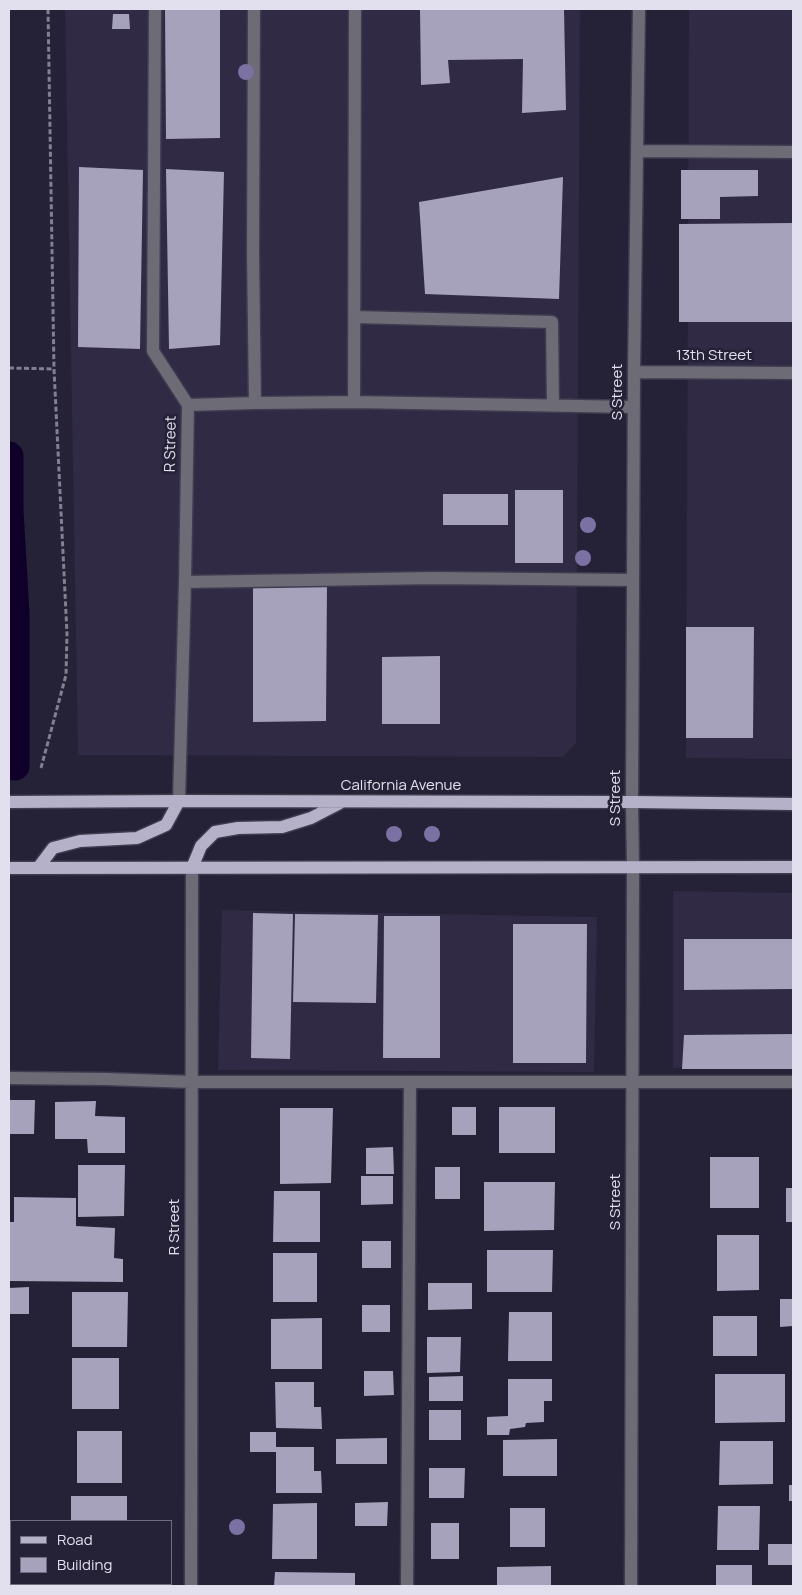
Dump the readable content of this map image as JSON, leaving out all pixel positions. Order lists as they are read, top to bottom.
{
  "streets": {
    "main road": ["California Avenue"],
    "street": ["13th Street", "S Street", "R Street"]
  },
  "crossings": [
    ["13th Street", "S Street"],
    ["S Street", "California Avenue"],
    ["R Street", "California Avenue"]
  ],
  "legend": ["Road", "Building"]
}
